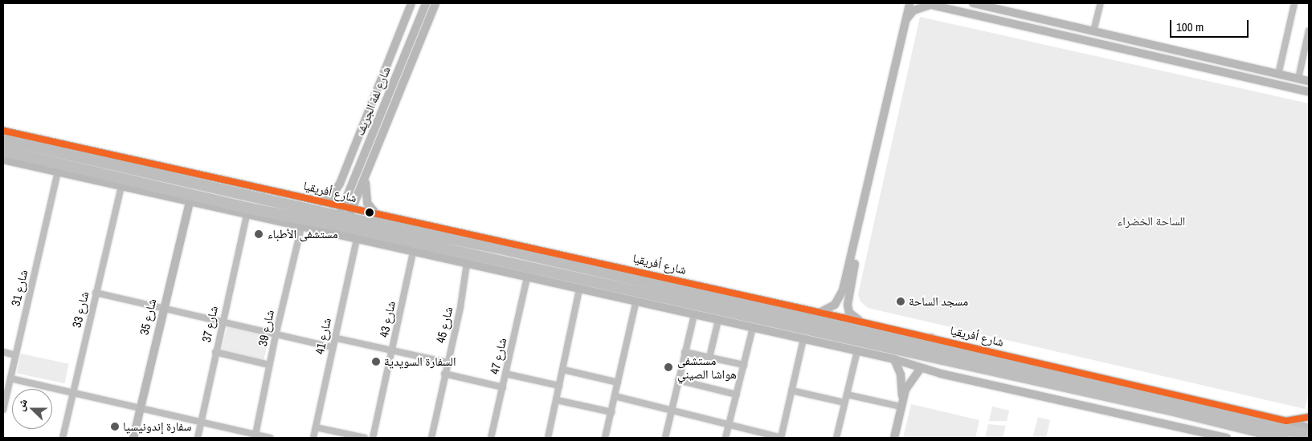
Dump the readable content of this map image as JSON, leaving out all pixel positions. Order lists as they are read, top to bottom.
{
  "streets": {
    "highway": ["شارع أفريقيا"],
    "street": [
      "شارع لفة الجريف",
      "شارع 31",
      "شارع 33",
      "شارع 35",
      "شارع 43",
      "شارع 37",
      "شارع 45",
      "شارع 39",
      "شارع 41",
      "شارع 47"
    ]
  },
  "crossings": [
    ["شارع لفة الجريف", "شارع أفريقيا"]
  ],
  "parks": ["الساحة الخضراء"],
  "places": [
    "مستشفی الأطباء",
    "مسجد الساحة",
    "السفارة السويدية",
    "مستشفى هواشا الصيني",
    "سفارة إندونيسيا"
  ],
  "scale_bar": "100 m",
  "north": "left"
}
